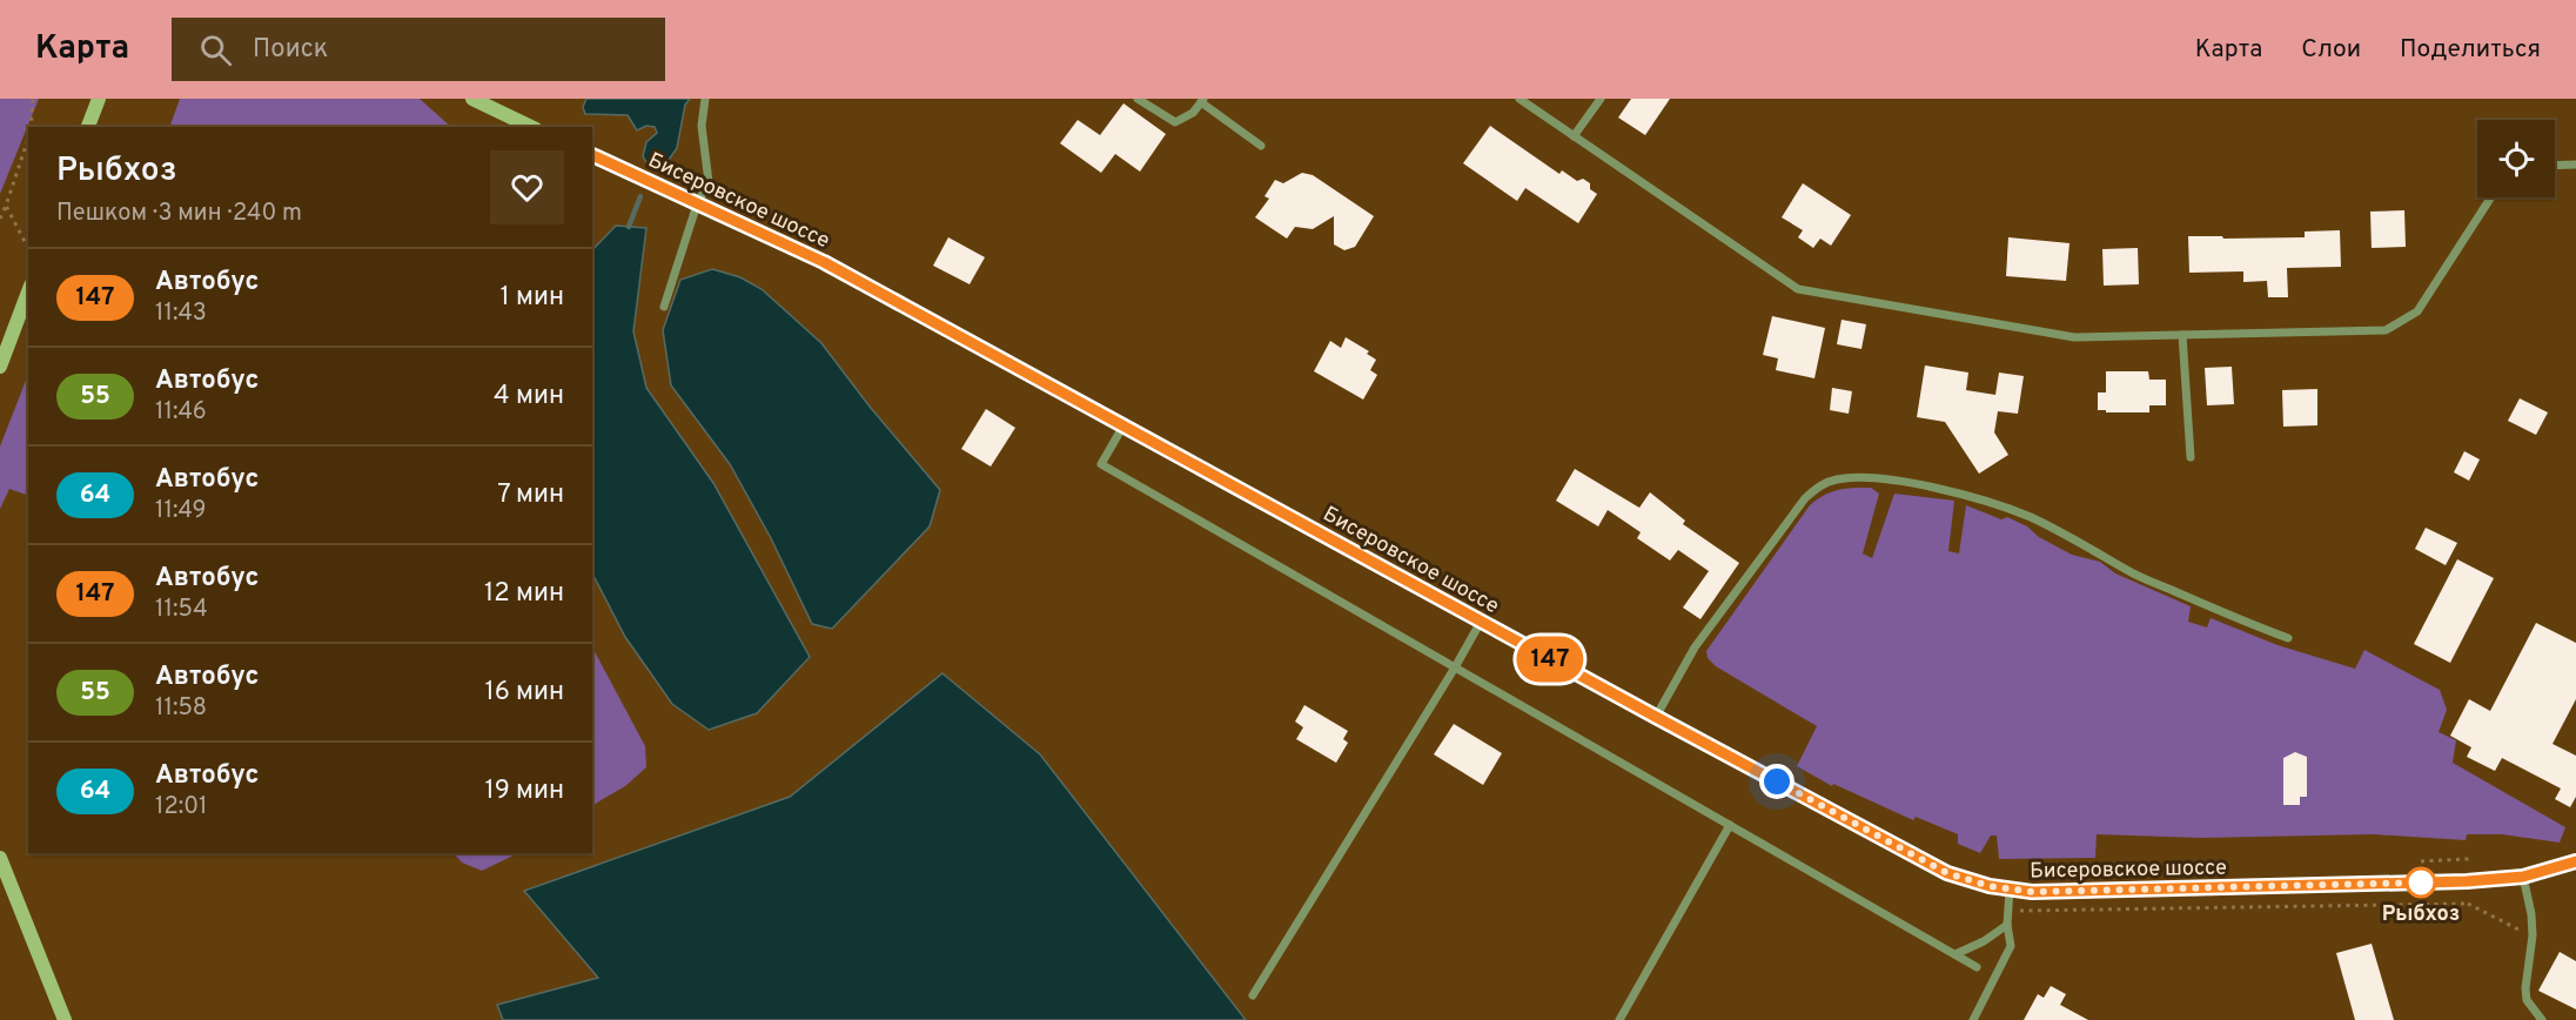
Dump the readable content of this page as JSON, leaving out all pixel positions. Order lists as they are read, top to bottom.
{
  "streets": {
    "main road": ["Бисеровское шоссе"]
  },
  "places": ["Рыбхоз"],
  "lines": ["bus line 147"],
  "page": {
    "header": "Карта",
    "search": "Поиск",
    "nav": ["Карта", "Слои", "Поделиться"],
    "on_map": "147",
    "heading": ["Рыбхоз", "Пешком · 3 мин · 240 m"],
    "list": [
      {
        "mark": "147",
        "name": "Автобус",
        "note": "11:43",
        "value": "1 мин"
      },
      {
        "mark": "55",
        "name": "Автобус",
        "note": "11:46",
        "value": "4 мин"
      },
      {
        "mark": "64",
        "name": "Автобус",
        "note": "11:49",
        "value": "7 мин"
      },
      {
        "mark": "147",
        "name": "Автобус",
        "note": "11:54",
        "value": "12 мин"
      },
      {
        "mark": "55",
        "name": "Автобус",
        "note": "11:58",
        "value": "16 мин"
      },
      {
        "mark": "64",
        "name": "Автобус",
        "note": "12:01",
        "value": "19 мин"
      }
    ]
  }
}
